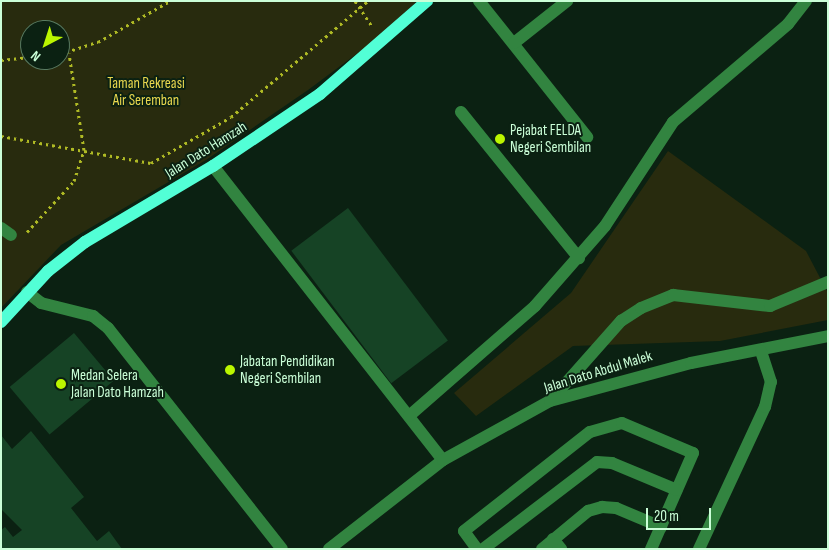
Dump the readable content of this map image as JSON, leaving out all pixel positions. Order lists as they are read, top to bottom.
{
  "streets": {
    "main road": ["Jalan Dato Hamzah"],
    "street": ["Jalan Dato Abdul Malek"]
  },
  "parks": ["Taman Rekreasi Air Seremban"],
  "places": ["Pejabat FELDA Negeri Sembilan", "Jabatan Pendidikan Negeri Sembilan", "Medan Selera Jalan Dato Hamzah"],
  "scale_bar": "20 m",
  "north": "bottom left"
}
